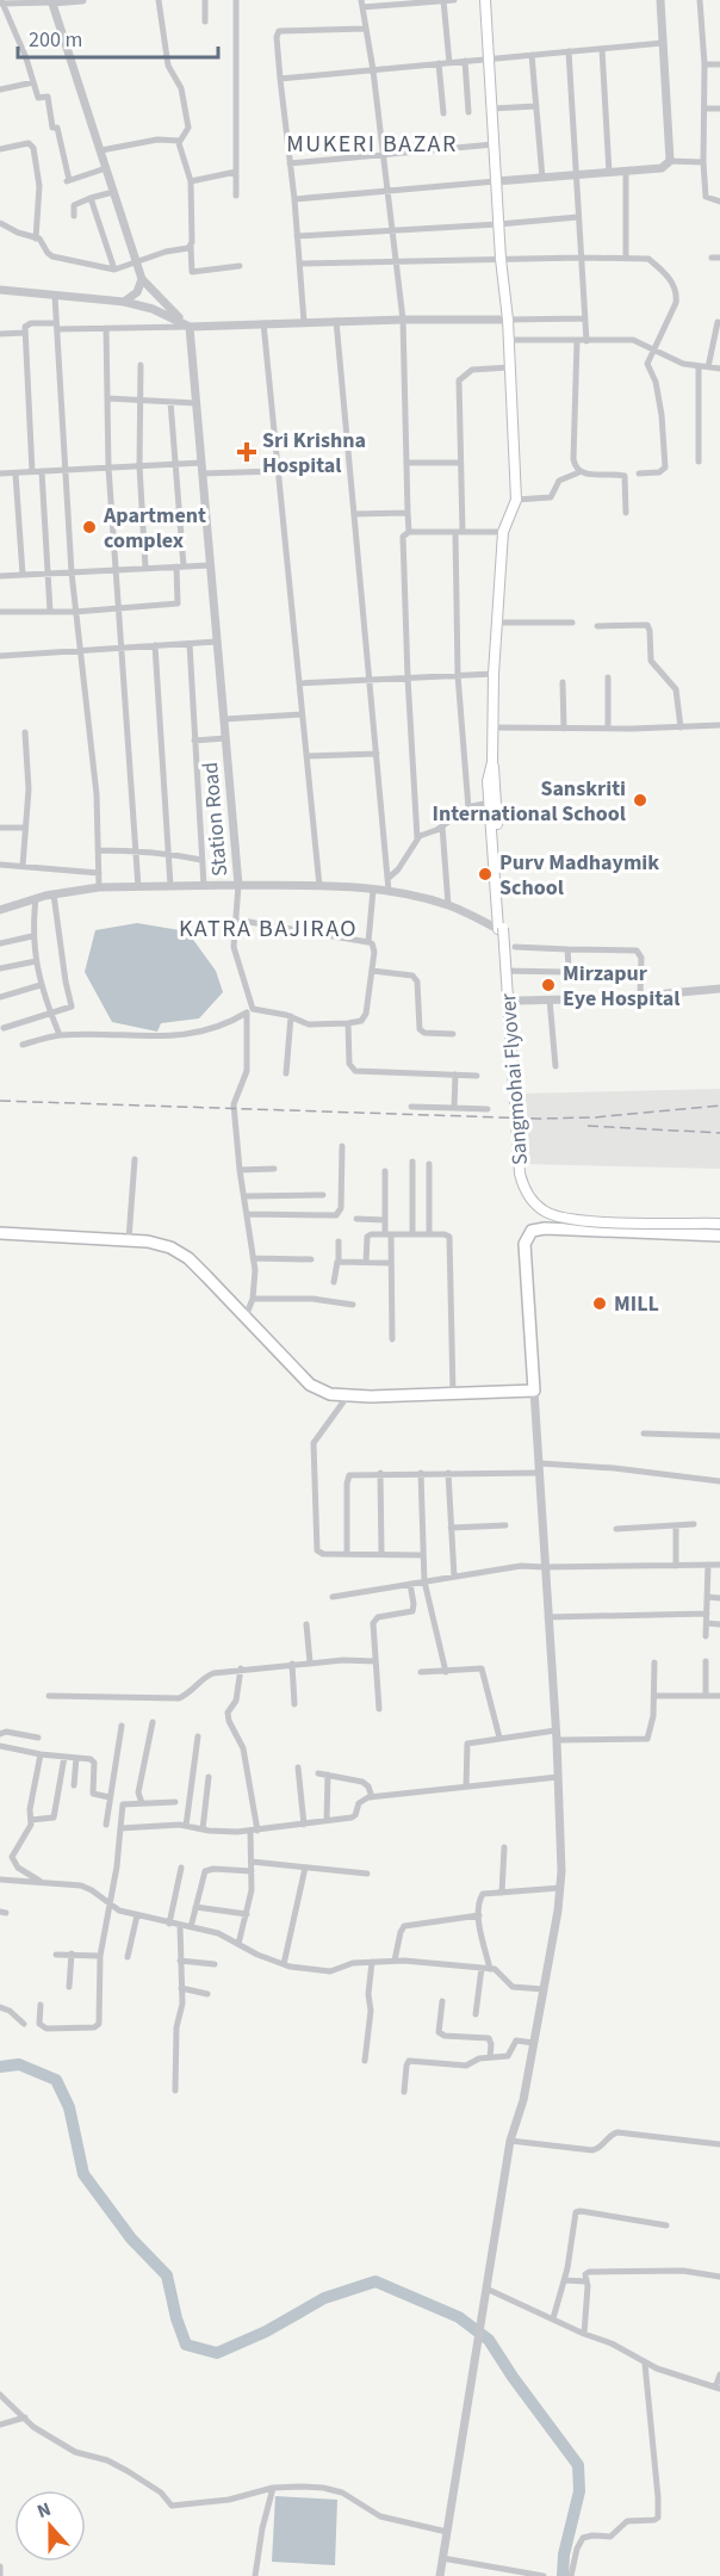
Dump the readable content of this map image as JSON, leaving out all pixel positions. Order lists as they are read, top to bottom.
{
  "streets": {
    "main road": ["Sangmohai Flyover"],
    "street": ["Station Road"]
  },
  "crossings": [
    ["Station Road", "Sangmohai Flyover"]
  ],
  "districts": ["MUKERI BAZAR", "KATRA BAJIRAO"],
  "places": {
    "health": ["Sri Krishna Hospital"],
    "other": [
      "Apartment complex",
      "Sanskriti International School",
      "Purv Madhaymik School",
      "Mirzapur Eye Hospital",
      "MILL"
    ]
  },
  "scale_bar": "200 m",
  "north": "top"
}
